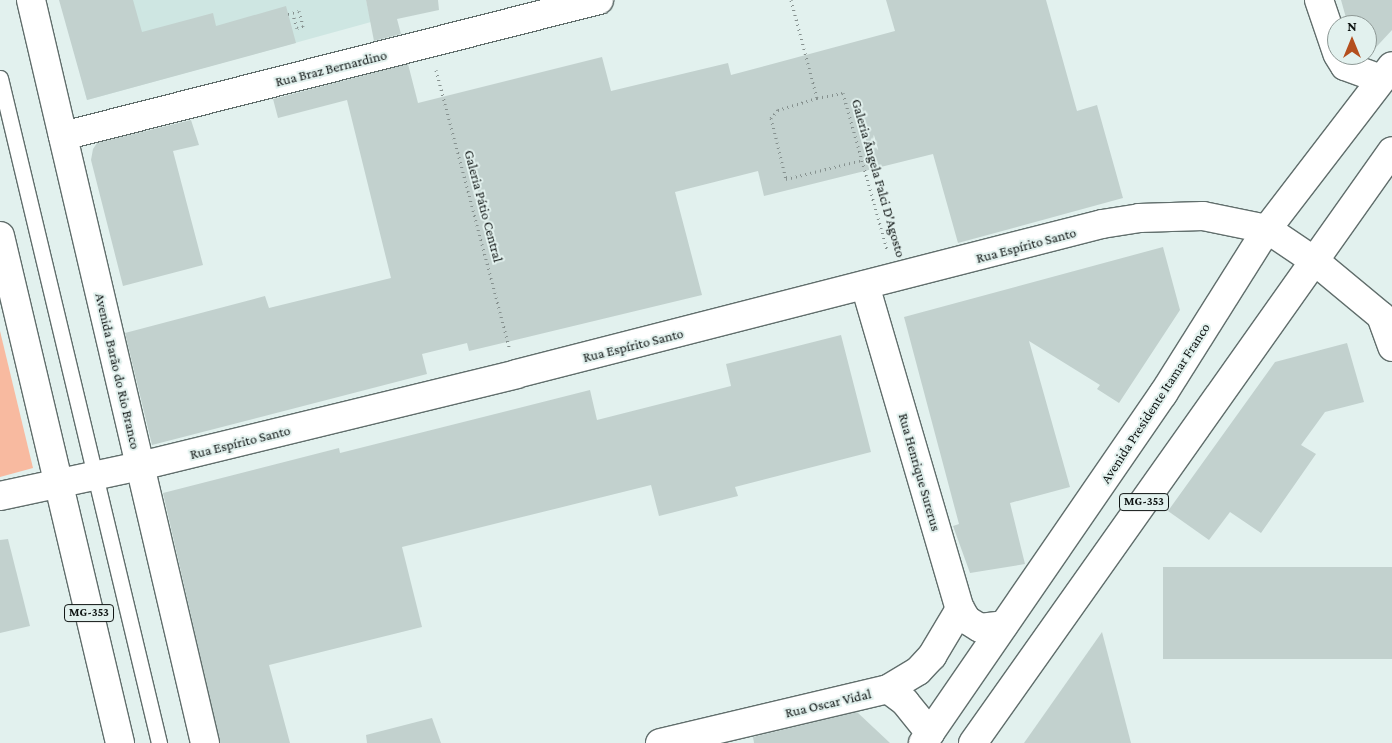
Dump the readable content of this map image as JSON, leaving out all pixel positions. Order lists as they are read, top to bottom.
{
  "streets": {
    "street": [
      "Rua Braz Bernardino",
      "Rua Espírito Santo",
      "Avenida Barão do Rio Branco",
      "Avenida Presidente Itamar Franco",
      "Rua Henrique Surerus",
      "MG-353",
      "Rua Oscar Vidal"
    ],
    "path": ["Galeria Ângela Falci D'Agosto", "Galeria Pátio Central"]
  },
  "crossings": [
    ["Rua Braz Bernardino", "Galeria Pátio Central"],
    ["Rua Braz Bernardino", "Avenida Barão do Rio Branco"],
    ["Galeria Ângela Falci D'Agosto", "Rua Espírito Santo"],
    ["Galeria Pátio Central", "Rua Espírito Santo"],
    ["Rua Espírito Santo", "Avenida Barão do Rio Branco"],
    ["Rua Espírito Santo", "Avenida Presidente Itamar Franco"],
    ["Rua Espírito Santo", "Rua Henrique Surerus"],
    ["Rua Espírito Santo", "MG-353"],
    ["Avenida Presidente Itamar Franco", "Rua Henrique Surerus"],
    ["Rua Henrique Surerus", "Rua Oscar Vidal"]
  ],
  "north": "top"
}
